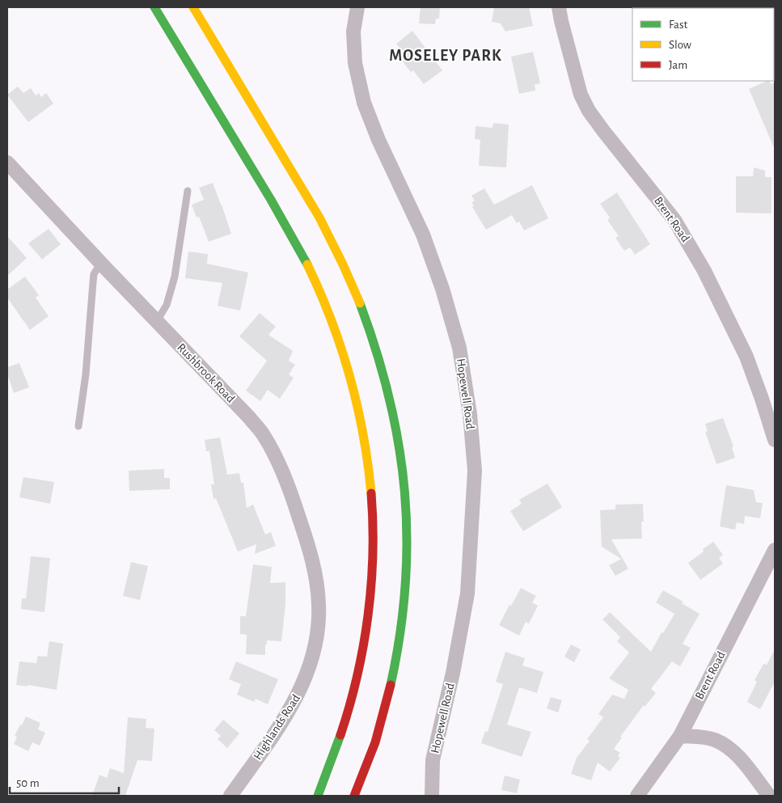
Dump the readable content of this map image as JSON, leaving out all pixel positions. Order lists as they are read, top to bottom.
{
  "streets": {
    "street": [
      "Brent Road",
      "Rushbrook Road",
      "Hopewell Road",
      "Highlands Road"
    ]
  },
  "crossings": [
    ["Rushbrook Road", "Highlands Road"]
  ],
  "districts": ["MOSELEY PARK"],
  "legend": ["Fast", "Slow", "Jam"],
  "scale_bar": "50 m"
}
